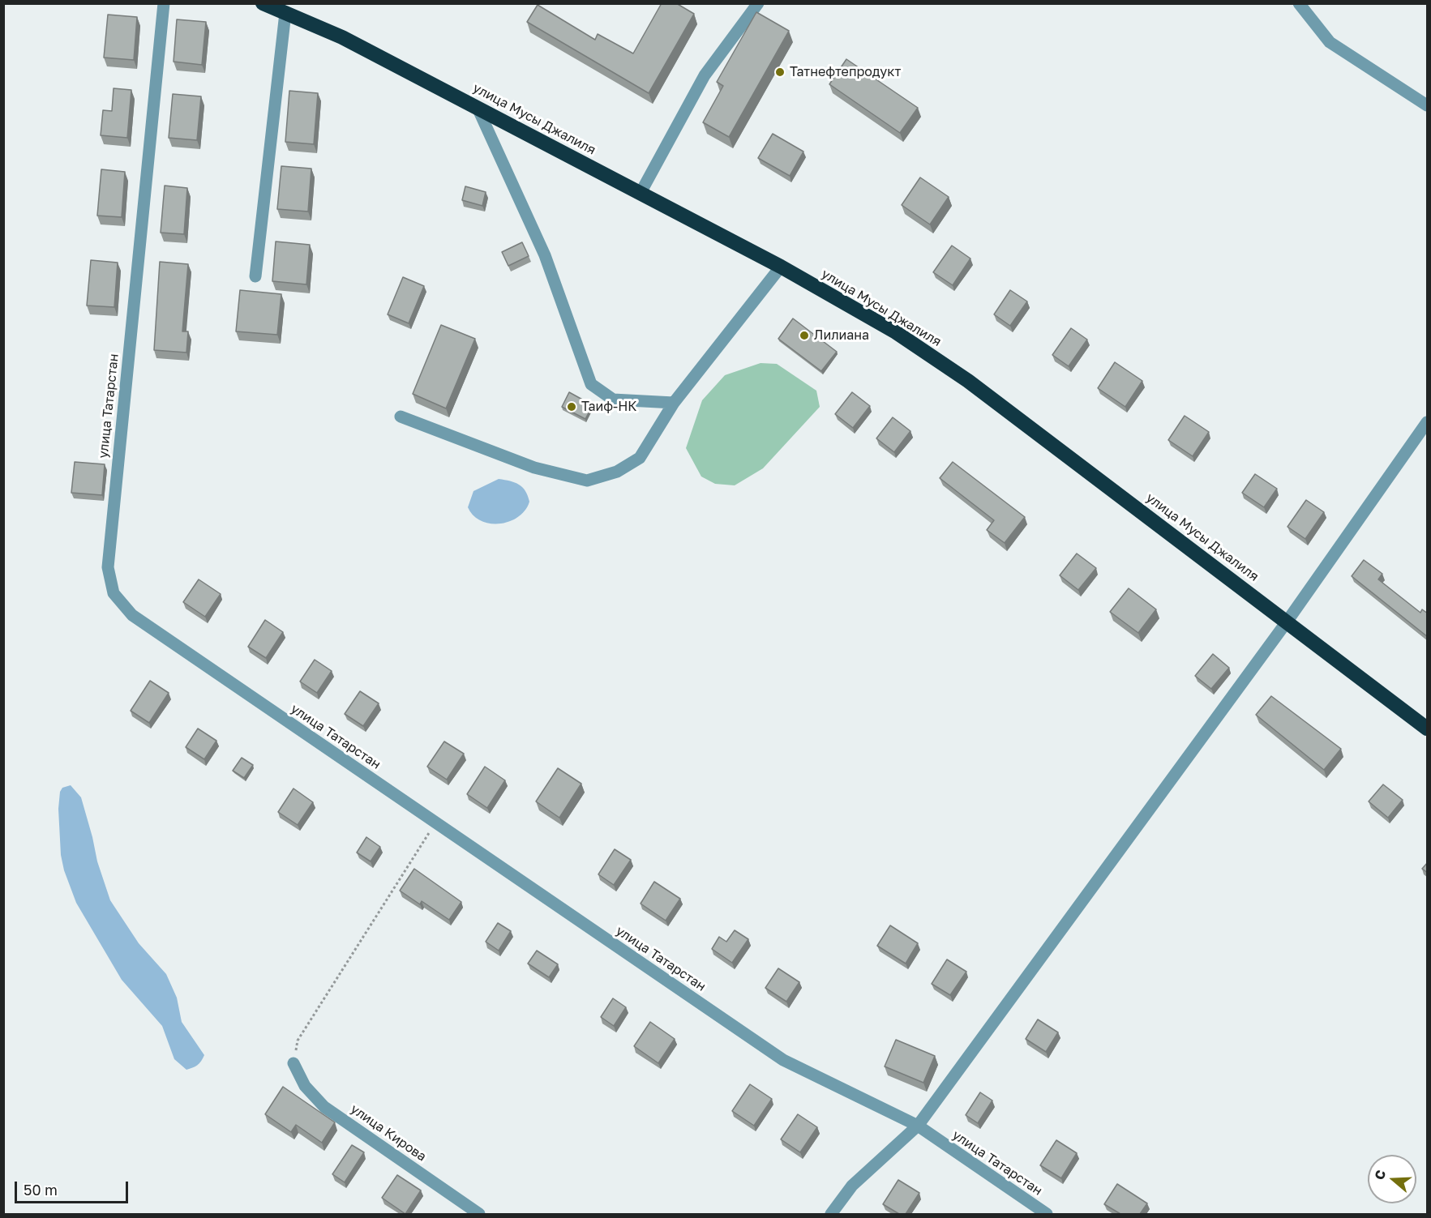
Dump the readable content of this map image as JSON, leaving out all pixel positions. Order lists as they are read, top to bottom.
{
  "streets": {
    "highway": ["улица Мусы Джалиля"],
    "street": ["улица Татарстан", "улица Кирова"]
  },
  "places": ["Татнефтепродукт", "Лилиана", "Таиф-НК"],
  "scale_bar": "50 m",
  "north": "left"
}
